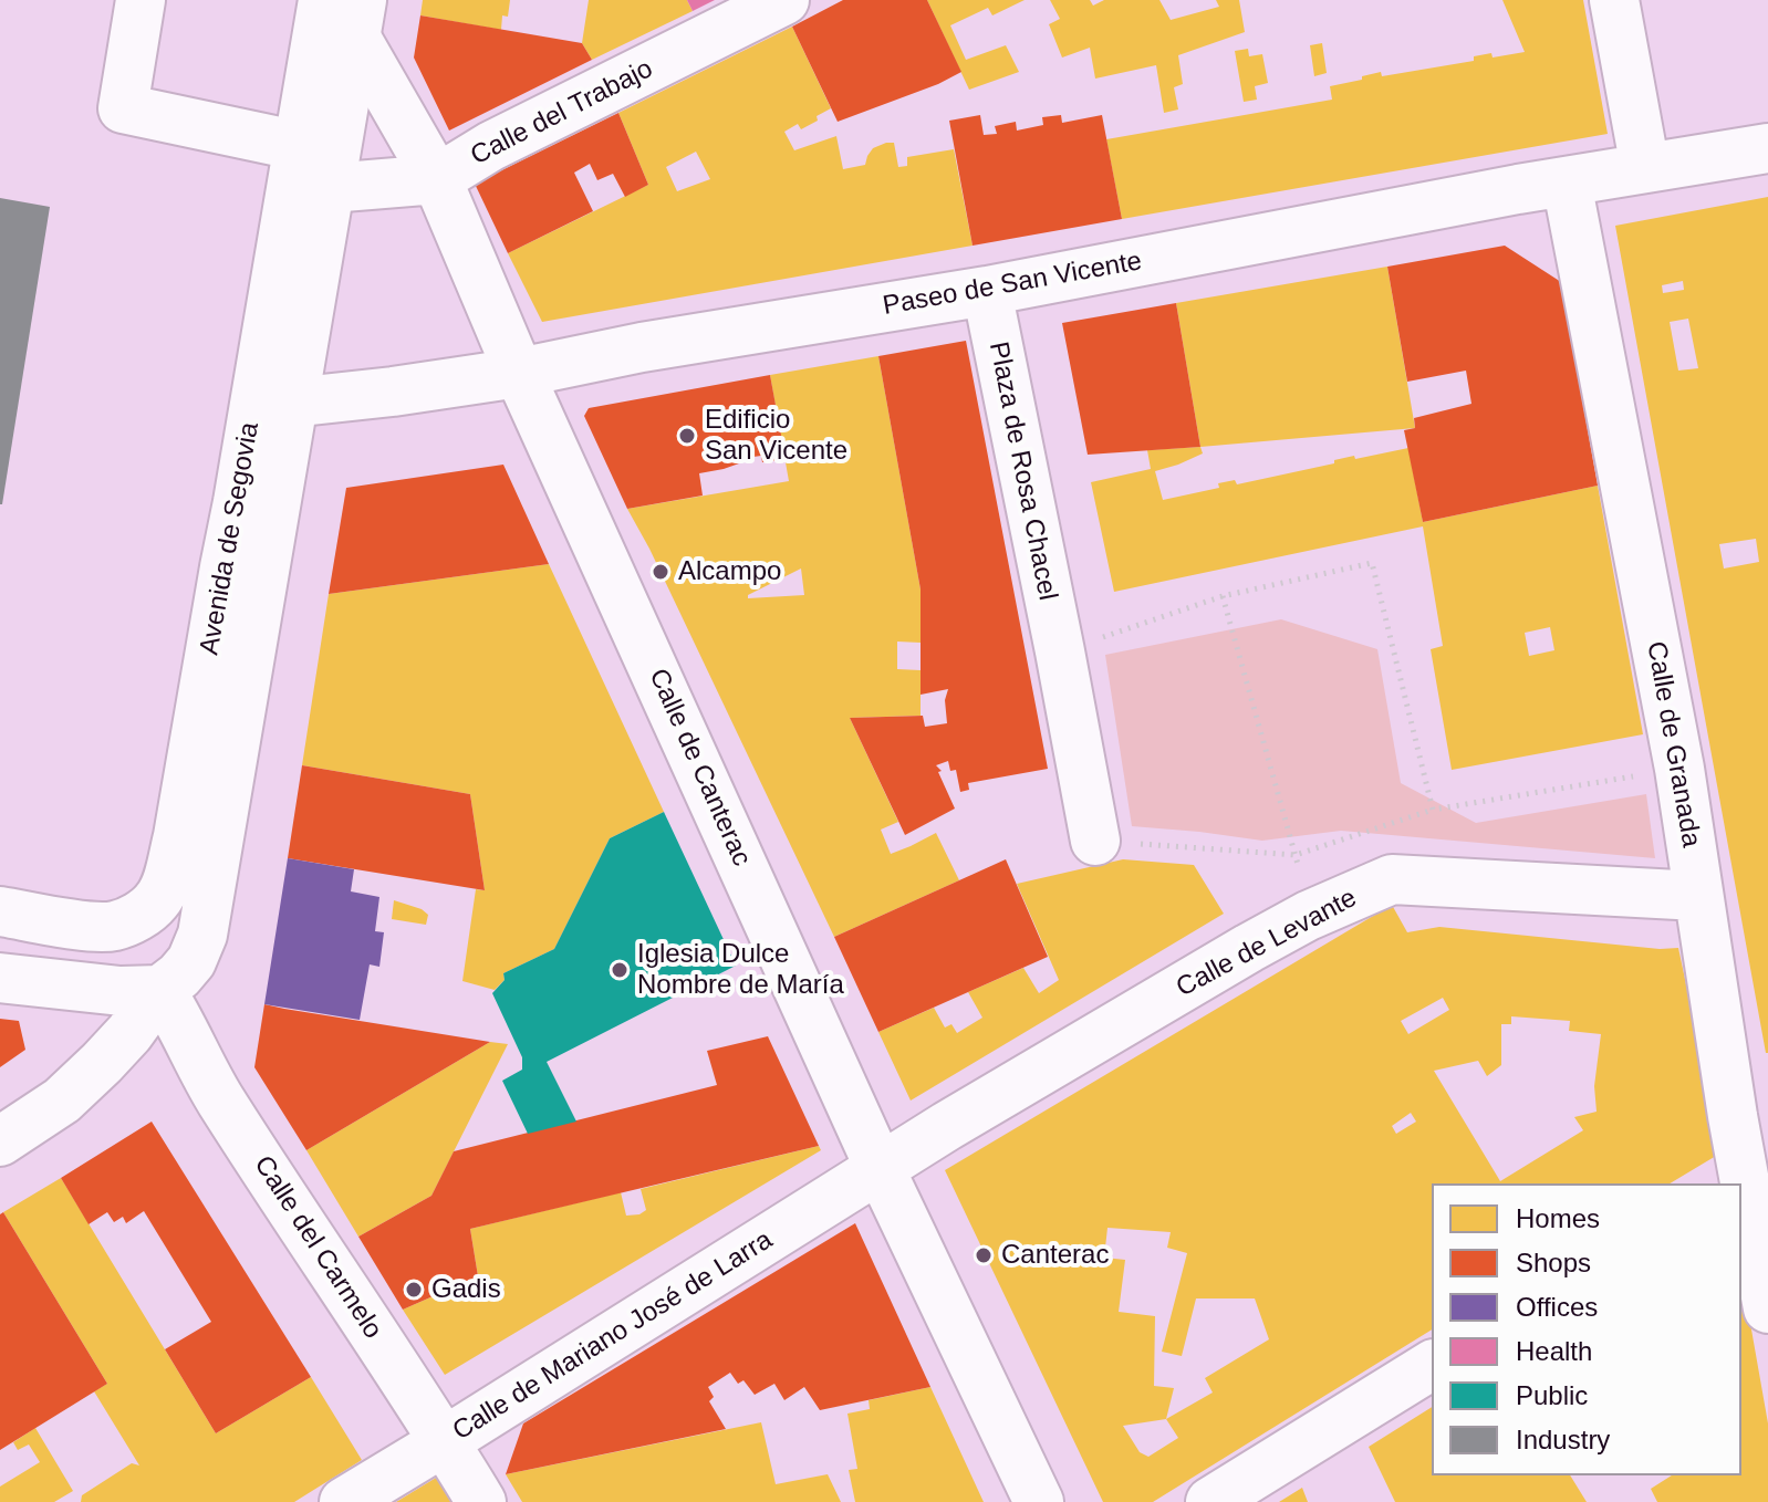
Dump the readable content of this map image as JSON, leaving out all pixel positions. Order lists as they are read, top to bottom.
{
  "streets": {
    "street": [
      "Calle del Trabajo",
      "Paseo de San Vicente",
      "Plaza de Rosa Chacel",
      "Avenida de Segovia",
      "Calle de Granada",
      "Calle de Canterac",
      "Calle de Levante",
      "Calle del Carmelo",
      "Calle de Mariano José de Larra"
    ]
  },
  "crossings": [
    ["Calle del Trabajo", "Avenida de Segovia"],
    ["Calle del Trabajo", "Calle de Canterac"],
    ["Paseo de San Vicente", "Plaza de Rosa Chacel"],
    ["Paseo de San Vicente", "Avenida de Segovia"],
    ["Paseo de San Vicente", "Calle de Granada"],
    ["Paseo de San Vicente", "Calle de Canterac"],
    ["Avenida de Segovia", "Calle de Canterac"],
    ["Avenida de Segovia", "Calle del Carmelo"],
    ["Calle de Granada", "Calle de Levante"],
    ["Calle de Canterac", "Calle de Levante"],
    ["Calle de Canterac", "Calle de Mariano José de Larra"],
    ["Calle de Levante", "Calle de Mariano José de Larra"],
    ["Calle del Carmelo", "Calle de Mariano José de Larra"]
  ],
  "places": [
    "Edificio San Vicente",
    "Alcampo",
    "Iglesia Dulce Nombre de María",
    "Canterac",
    "Gadis"
  ],
  "legend": [
    "Homes",
    "Shops",
    "Offices",
    "Health",
    "Public",
    "Industry"
  ]
}
